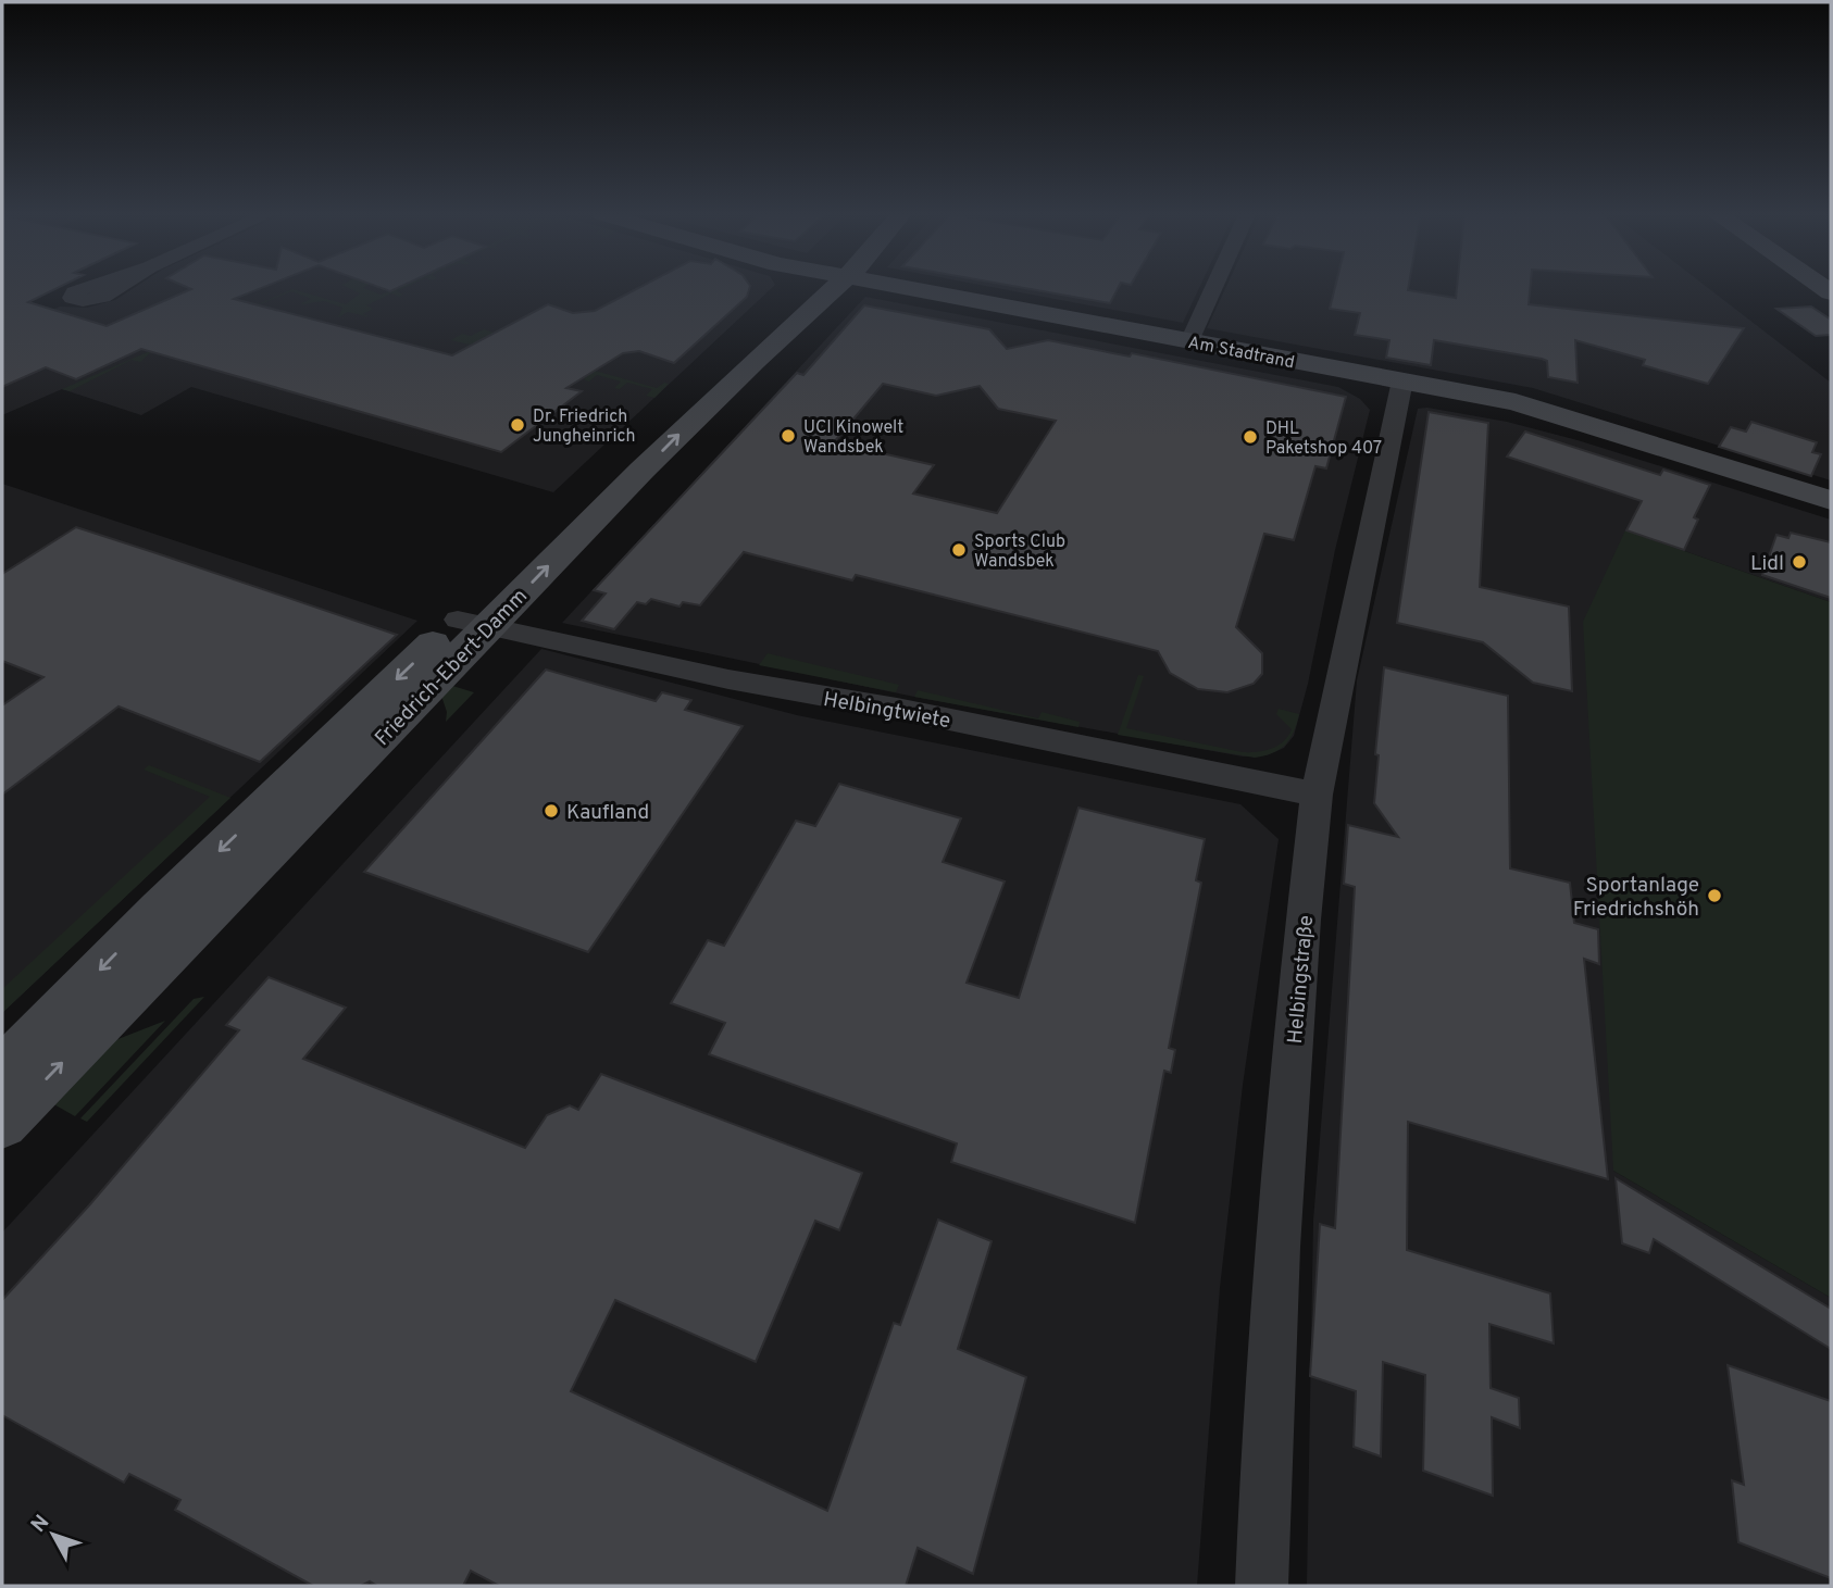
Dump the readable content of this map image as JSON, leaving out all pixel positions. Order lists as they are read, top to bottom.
{
  "streets": {
    "main road": ["Am Stadtrand", "Friedrich-Ebert-Damm"],
    "street": ["Helbingtwiete", "Helbingstraße"]
  },
  "crossings": [
    ["Am Stadtrand", "Helbingstraße"],
    ["Friedrich-Ebert-Damm", "Helbingtwiete"],
    ["Helbingtwiete", "Helbingstraße"]
  ],
  "places": [
    "Dr. Friedrich Jungheinrich",
    "UCI Kinowelt Wandsbek",
    "DHL Paketshop 407",
    "Sports Club Wandsbek",
    "Lidl",
    "Kaufland",
    "Sportanlage Friedrichshöh"
  ],
  "north": "top left"
}
